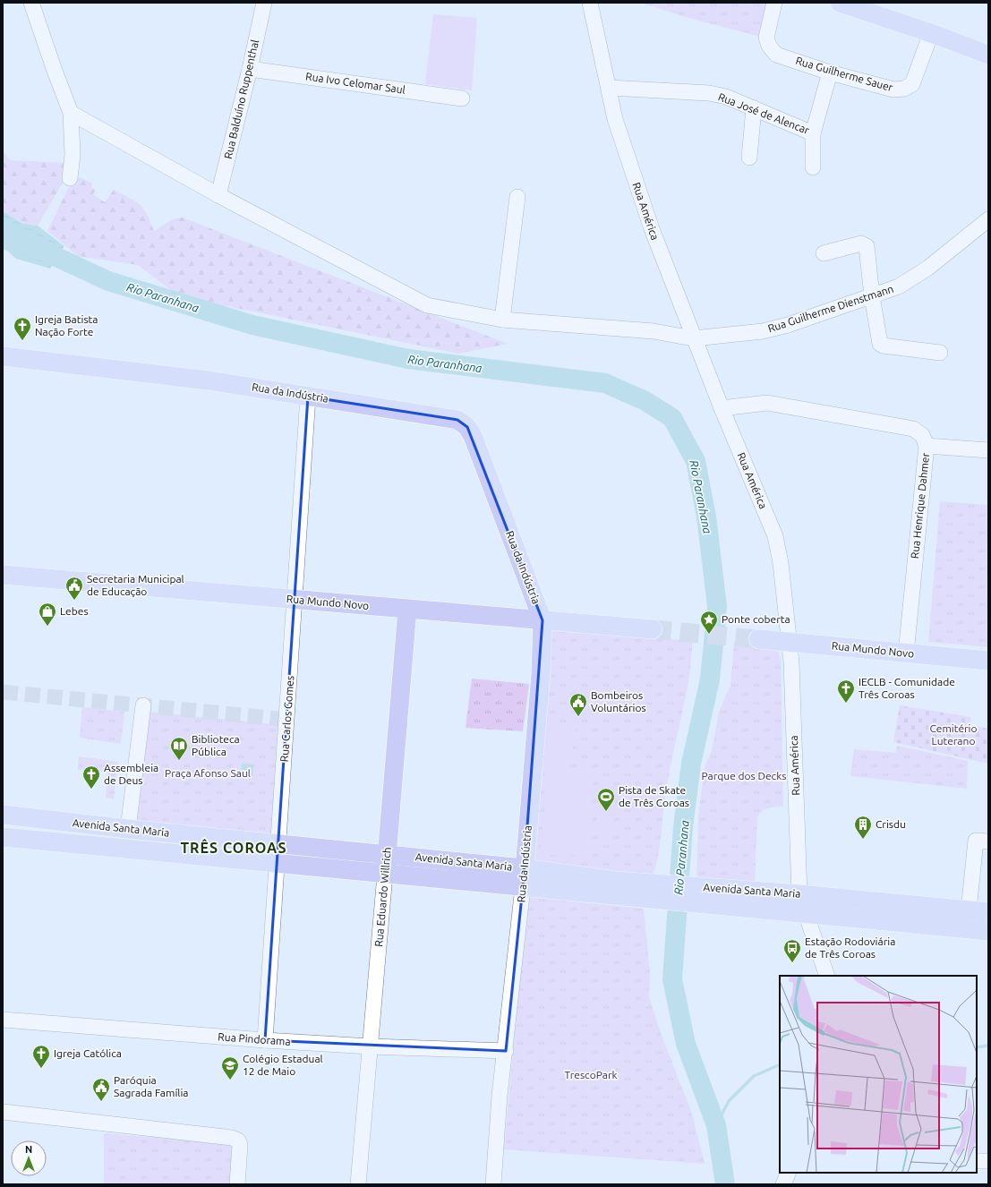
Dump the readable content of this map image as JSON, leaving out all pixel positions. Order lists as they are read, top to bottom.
{
  "streets": {
    "main road": [
      "Rua da Indústria",
      "Rua Mundo Novo",
      "Avenida Santa Maria",
      "Rua Eduardo Willrich"
    ],
    "street": [
      "Rua Guilherme Sauer",
      "Rua Ivo Celomar Saul",
      "Rua Balduíno Ruppenthal",
      "Rua José de Alencar",
      "Rua América",
      "Rua Guilherme Dienstmann",
      "Rua Henrique Dahmer",
      "Rua Carlos Gomes",
      "Rua Pindorama"
    ]
  },
  "crossings": [
    ["Rua Guilherme Sauer", "Rua José de Alencar"],
    ["Rua Ivo Celomar Saul", "Rua Balduíno Ruppenthal"],
    ["Rua Balduíno Ruppenthal", "Rua Guilherme Dienstmann"],
    ["Rua José de Alencar", "Rua América"],
    ["Rua América", "Rua Guilherme Dienstmann"],
    ["Rua América", "Rua Henrique Dahmer"],
    ["Rua América", "Rua Mundo Novo"],
    ["Rua América", "Avenida Santa Maria"],
    ["Rua da Indústria", "Rua Mundo Novo"],
    ["Rua da Indústria", "Rua Carlos Gomes"],
    ["Rua da Indústria", "Avenida Santa Maria"],
    ["Rua da Indústria", "Rua Pindorama"],
    ["Rua Henrique Dahmer", "Rua Mundo Novo"],
    ["Rua Mundo Novo", "Rua Carlos Gomes"],
    ["Rua Mundo Novo", "Rua Eduardo Willrich"],
    ["Rua Carlos Gomes", "Avenida Santa Maria"],
    ["Rua Carlos Gomes", "Rua Pindorama"],
    ["Avenida Santa Maria", "Rua Eduardo Willrich"],
    ["Rua Eduardo Willrich", "Rua Pindorama"]
  ],
  "districts": ["TRÊS COROAS"],
  "water": ["Rio Paranhana"],
  "parks": [
    "Cemitério Luterano",
    "Praça Afonso Saul",
    "Parque dos Decks",
    "TrescoPark"
  ],
  "places": {
    "church": [
      "Igreja Batista Nação Forte",
      "IECLB - Comunidade Três Coroas",
      "Assembleia de Deus",
      "Igreja Católica"
    ],
    "public building": ["Secretaria Municipal de Educação", "Bombeiros Voluntários", "Paróquia Sagrada Família"],
    "shop": ["Lebes"],
    "place": ["Ponte coberta"],
    "library": ["Biblioteca Pública"],
    "sports": ["Pista de Skate de Três Coroas"],
    "building": ["Crisdu"],
    "bus stop": ["Estação Rodoviária de Três Coroas"],
    "school or university": ["Colégio Estadual 12 de Maio"]
  },
  "north": "top"
}
